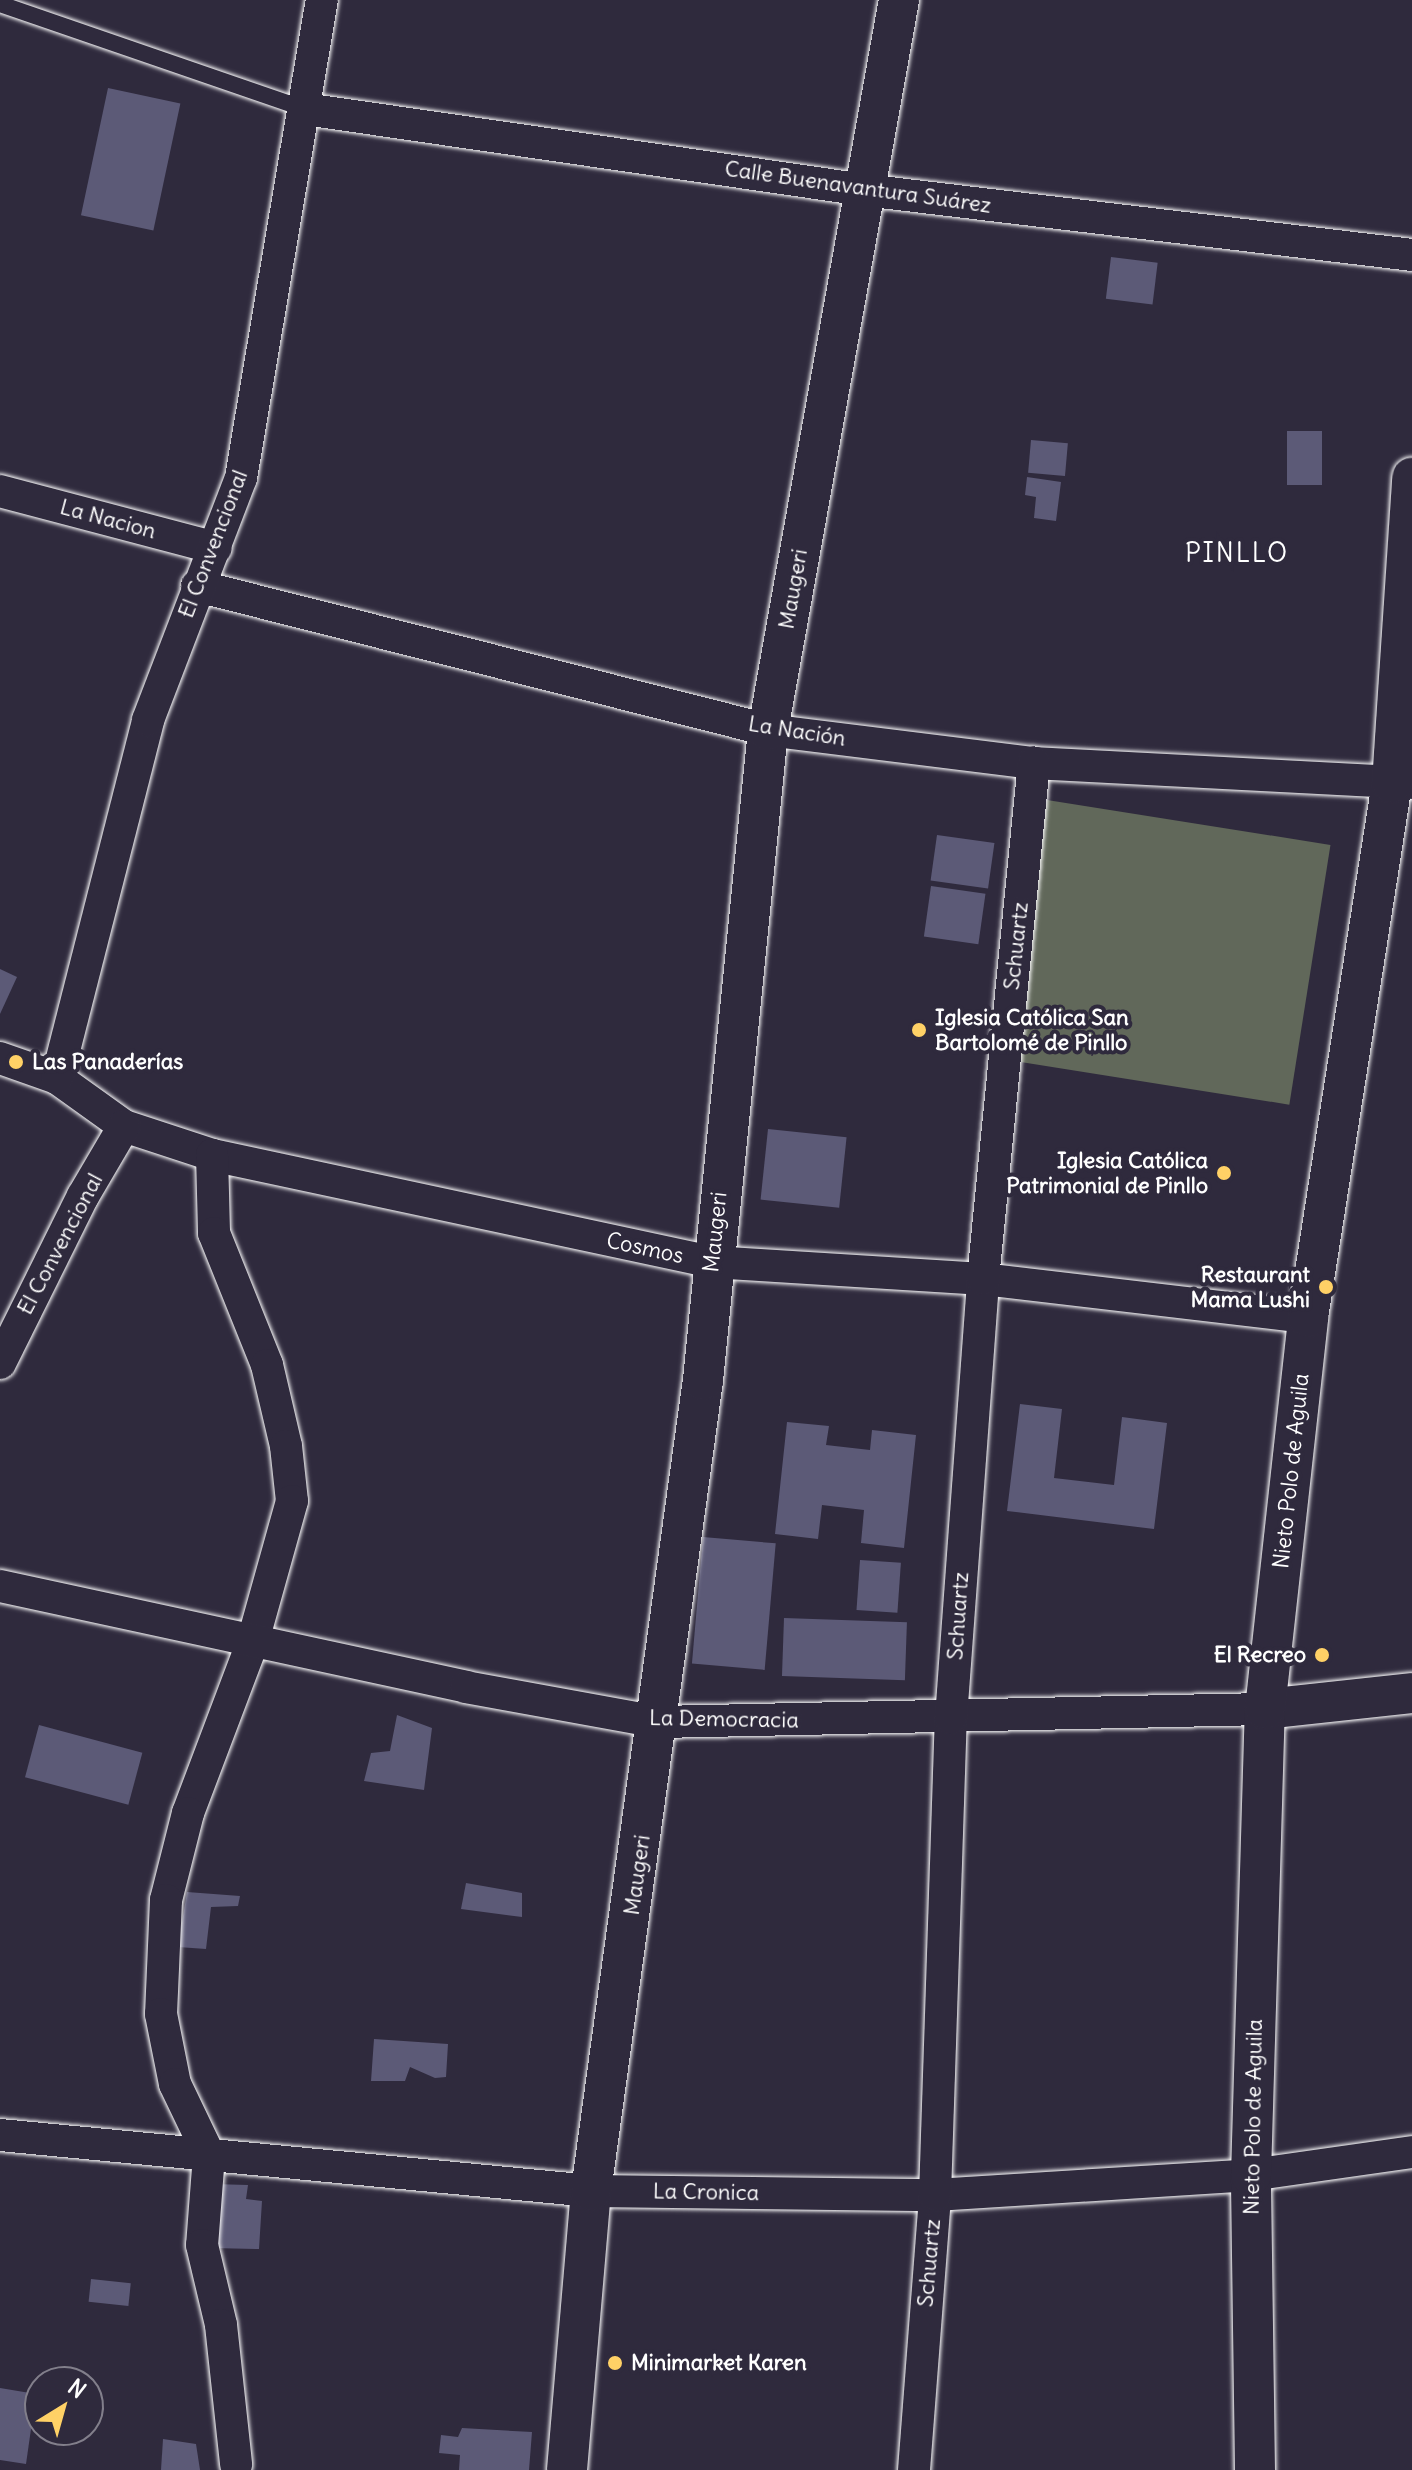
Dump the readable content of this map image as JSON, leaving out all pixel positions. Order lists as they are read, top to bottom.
{
  "streets": {
    "street": [
      "Calle Buenavantura Suárez",
      "La Nacion",
      "El Convencional",
      "Maugeri",
      "La Nación",
      "Schuartz",
      "Cosmos",
      "Nieto Polo de Aguila",
      "La Democracia",
      "La Cronica"
    ]
  },
  "crossings": [
    ["Calle Buenavantura Suárez", "El Convencional"],
    ["Calle Buenavantura Suárez", "Maugeri"],
    ["La Nacion", "El Convencional"],
    ["El Convencional", "La Nación"],
    ["El Convencional", "Cosmos"],
    ["Maugeri", "La Nación"],
    ["Maugeri", "Cosmos"],
    ["Maugeri", "La Democracia"],
    ["Maugeri", "La Cronica"],
    ["La Nación", "Schuartz"],
    ["La Nación", "Nieto Polo de Aguila"],
    ["Schuartz", "Cosmos"],
    ["Schuartz", "La Democracia"],
    ["Schuartz", "La Cronica"],
    ["Cosmos", "Nieto Polo de Aguila"],
    ["Nieto Polo de Aguila", "La Democracia"],
    ["Nieto Polo de Aguila", "La Cronica"]
  ],
  "districts": ["PINLLO"],
  "places": [
    "Iglesia Católica San Bartolomé de Pinllo",
    "Las Panaderías",
    "Iglesia Católica Patrimonial de Pinllo",
    "Restaurant Mama Lushi",
    "El Recreo",
    "Minimarket Karen"
  ],
  "north": "top right"
}
